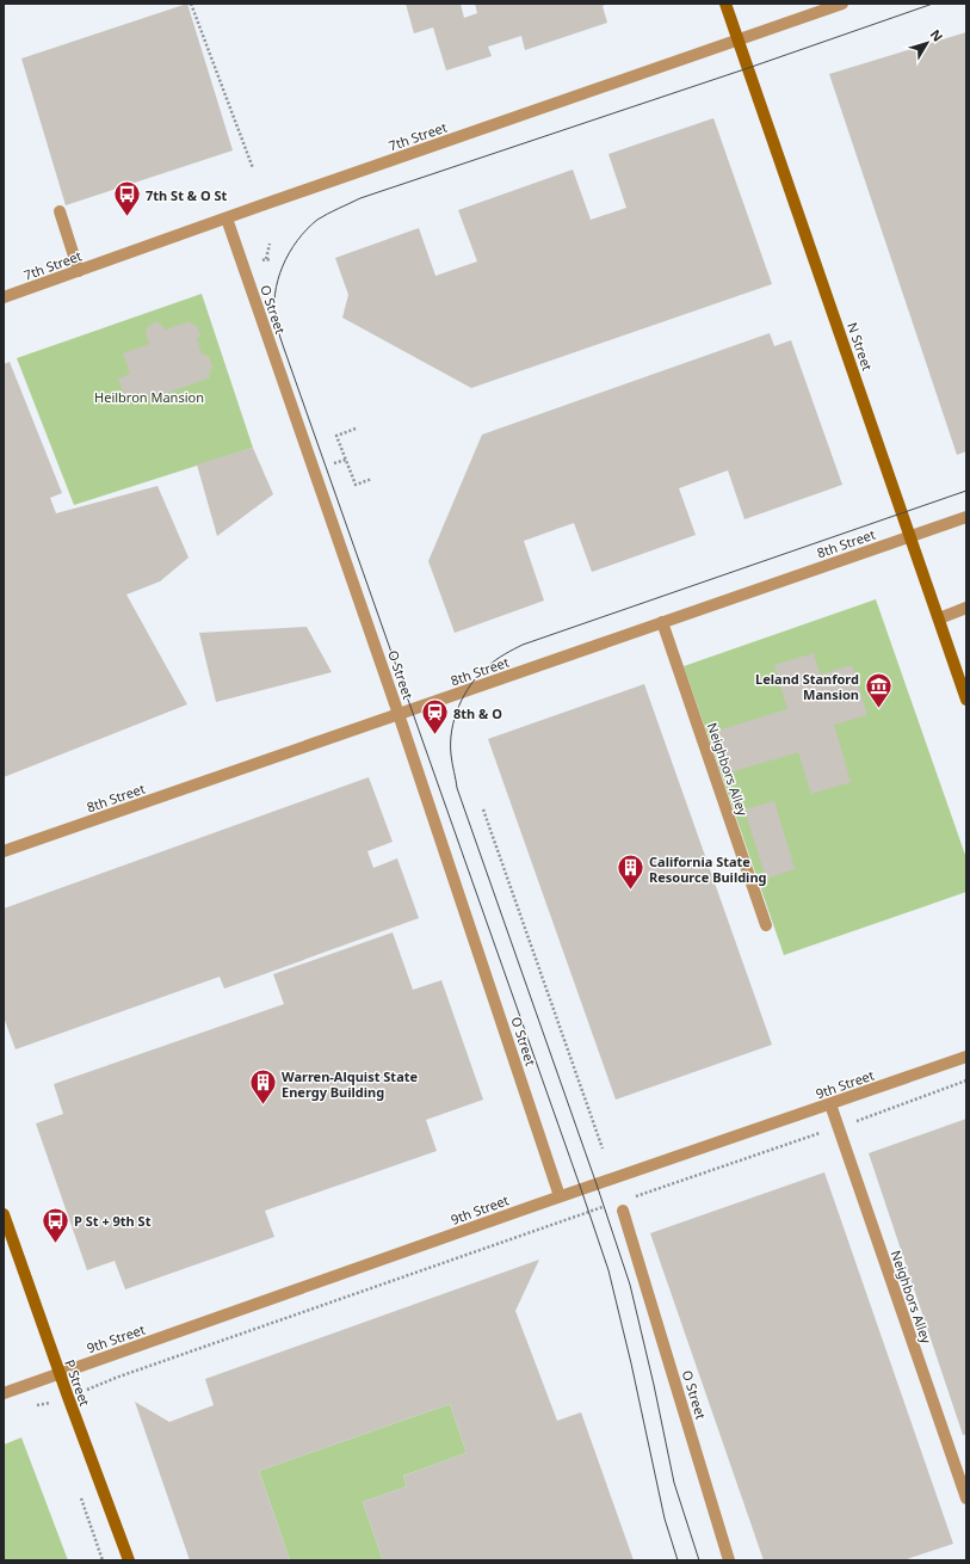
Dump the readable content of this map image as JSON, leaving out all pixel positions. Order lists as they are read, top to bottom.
{
  "streets": {
    "main road": ["N Street", "P Street"],
    "street": [
      "7th Street",
      "O Street",
      "8th Street",
      "Neighbors Alley",
      "9th Street"
    ]
  },
  "crossings": [
    ["7th Street", "O Street"],
    ["7th Street", "N Street"],
    ["O Street", "8th Street"],
    ["O Street", "9th Street"],
    ["N Street", "8th Street"],
    ["8th Street", "Neighbors Alley"],
    ["Neighbors Alley", "9th Street"],
    ["9th Street", "P Street"]
  ],
  "parks": ["Heilbron Mansion"],
  "places": {
    "bus stop": ["7th St & O St", "P St + 9th St"],
    "museum": ["Leland Stanford Mansion"],
    "station": ["8th & O"],
    "building": ["California State Resource Building", "Warren-Alquist State Energy Building"]
  },
  "north": "top right"
}
